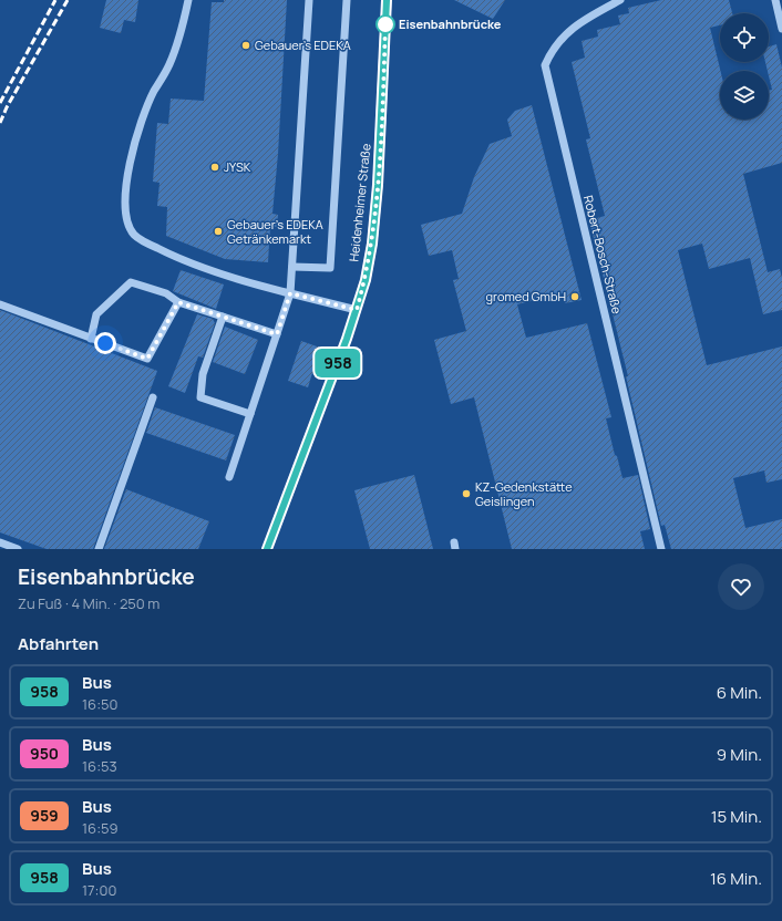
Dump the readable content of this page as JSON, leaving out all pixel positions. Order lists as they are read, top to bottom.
{
  "streets": {
    "main road": ["Heidenheimer Straße"],
    "street": ["Robert-Bosch-Straße"]
  },
  "places": [
    "Eisenbahnbrücke",
    "Gebauer's EDEKA",
    "JYSK",
    "Gebauer's EDEKA Getränkemarkt",
    "gromed GmbH",
    "KZ-Gedenkstätte Geislingen"
  ],
  "lines": ["bus line 958"],
  "page": {
    "on_map": "958",
    "heading": [
      ["Eisenbahnbrücke", "Zu Fuß · 4 Min. · 250 m"],
      "Abfahrten"
    ],
    "list": [
      {
        "mark": "958",
        "name": "Bus",
        "note": "16:50",
        "value": "6 Min."
      },
      {
        "mark": "950",
        "name": "Bus",
        "note": "16:53",
        "value": "9 Min."
      },
      {
        "mark": "959",
        "name": "Bus",
        "note": "16:59",
        "value": "15 Min."
      },
      {
        "mark": "958",
        "name": "Bus",
        "note": "17:00",
        "value": "16 Min."
      }
    ]
  }
}
